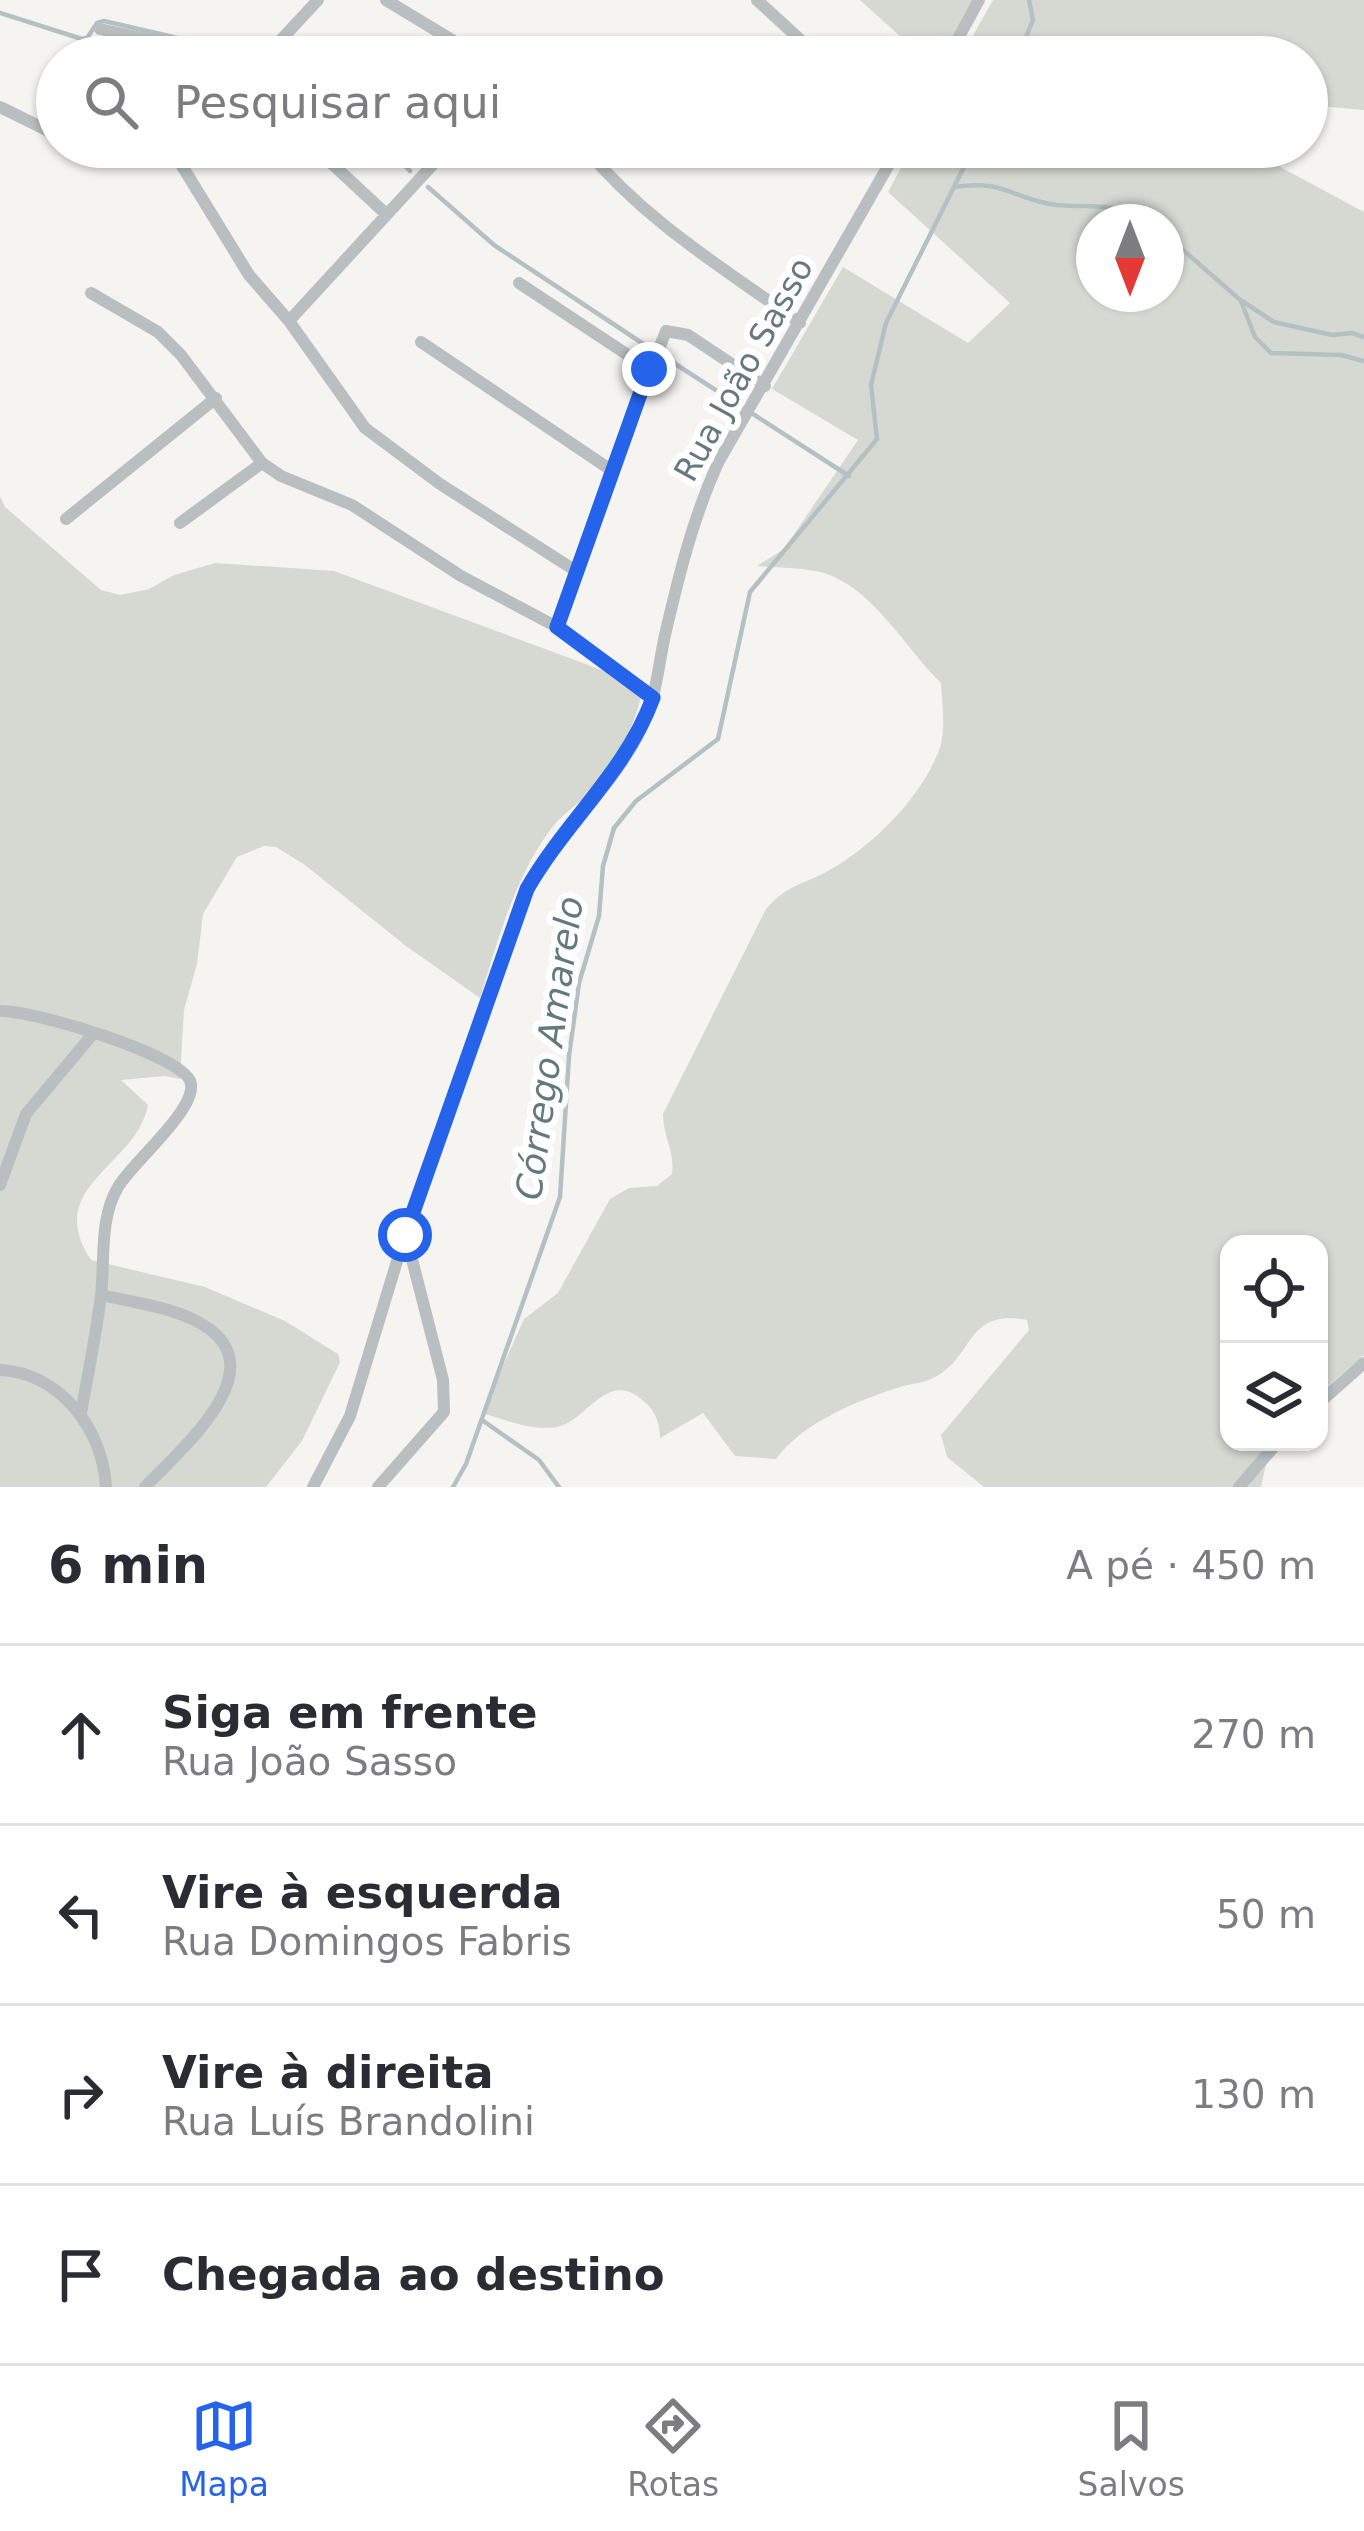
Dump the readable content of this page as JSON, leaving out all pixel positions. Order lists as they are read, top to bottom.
{
  "streets": {
    "street": ["Rua João Sasso"]
  },
  "water": ["Córrego Amarelo"],
  "north": "bottom",
  "page": {
    "search": "Pesquisar aqui",
    "heading": ["6 min", "A pé · 450 m"],
    "list": [
      ["Siga em frente", "Rua João Sasso", "270 m"],
      ["Vire à esquerda", "Rua Domingos Fabris", "50 m"],
      ["Vire à direita", "Rua Luís Brandolini", "130 m"],
      "Chegada ao destino"
    ],
    "nav": ["Mapa", "Rotas", "Salvos"]
  }
}
